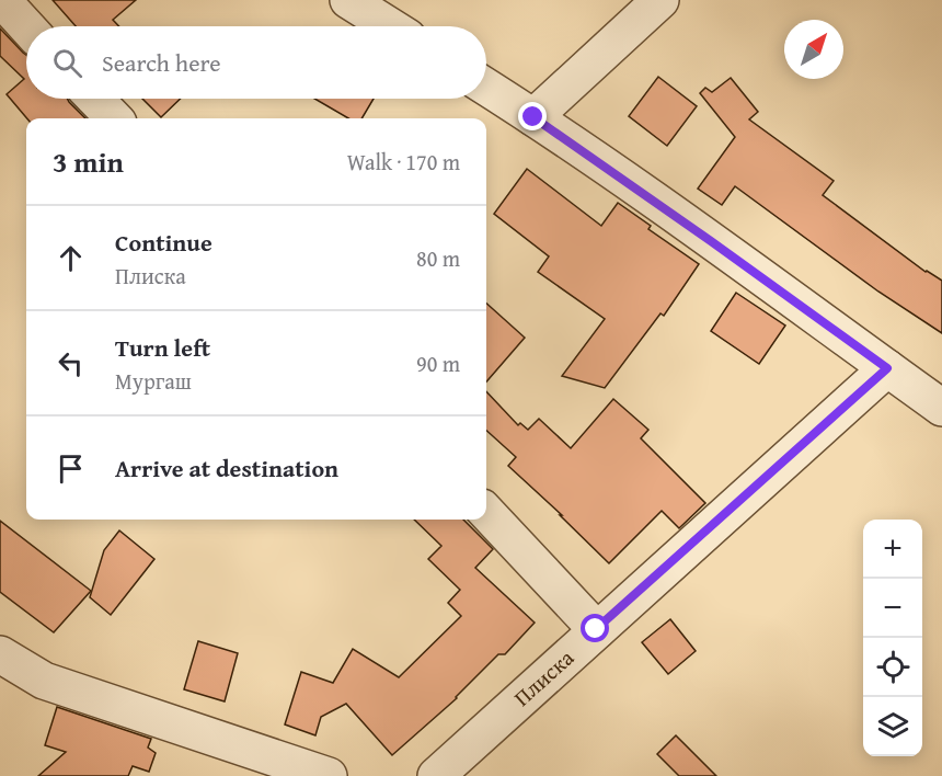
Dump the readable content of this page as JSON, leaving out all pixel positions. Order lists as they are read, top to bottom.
{
  "streets": {
    "street": ["Плиска"]
  },
  "north": "top right",
  "page": {
    "search": "Search here",
    "heading": ["3 min", "Walk · 170 m"],
    "list": [
      ["Continue", "Плиска", "80 m"],
      ["Turn left", "Мургаш", "90 m"],
      "Arrive at destination"
    ],
    "map_buttons": ["+", "−"]
  }
}
